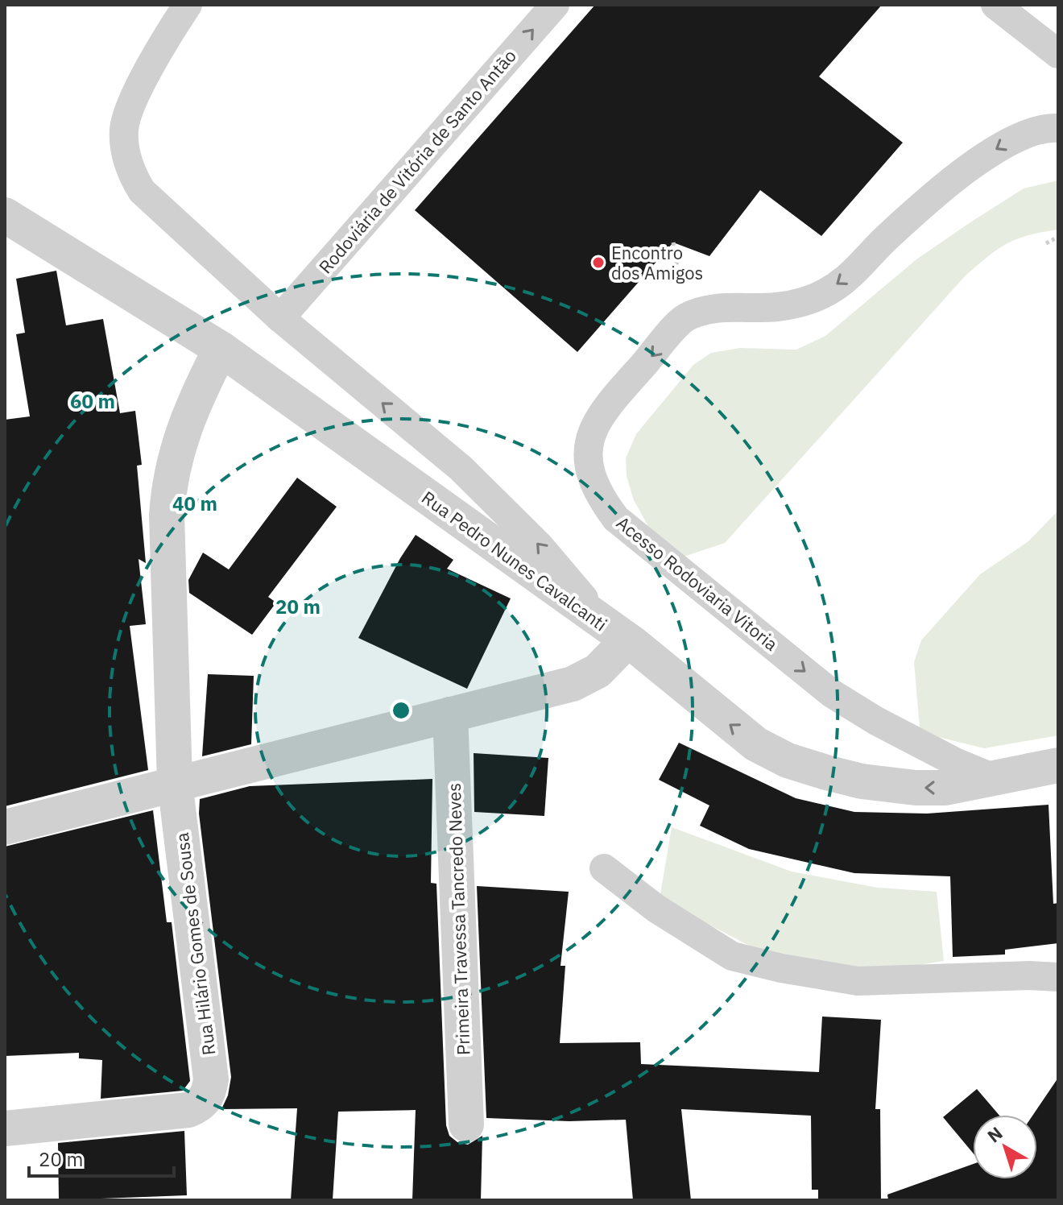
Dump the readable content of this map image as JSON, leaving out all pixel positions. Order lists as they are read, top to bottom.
{
  "streets": {
    "street": ["Rua Pedro Nunes Cavalcanti", "Primeira Travessa Tancredo Neves", "Rua Hilário Gomes de Sousa"],
    "lane": ["Rodoviária de Vitória de Santo Antão", "Acesso Rodoviaria Vitoria"]
  },
  "crossings": [
    ["Rua Pedro Nunes Cavalcanti", "Acesso Rodoviaria Vitoria"],
    ["Rua Pedro Nunes Cavalcanti", "Rua Hilário Gomes de Sousa"]
  ],
  "one_way": ["Rodoviária de Vitória de Santo Antão"],
  "places": ["Encontro dos Amigos"],
  "scale_bar": "20 m",
  "north": "top left",
  "rings": ["60 m", "40 m", "20 m"]
}
